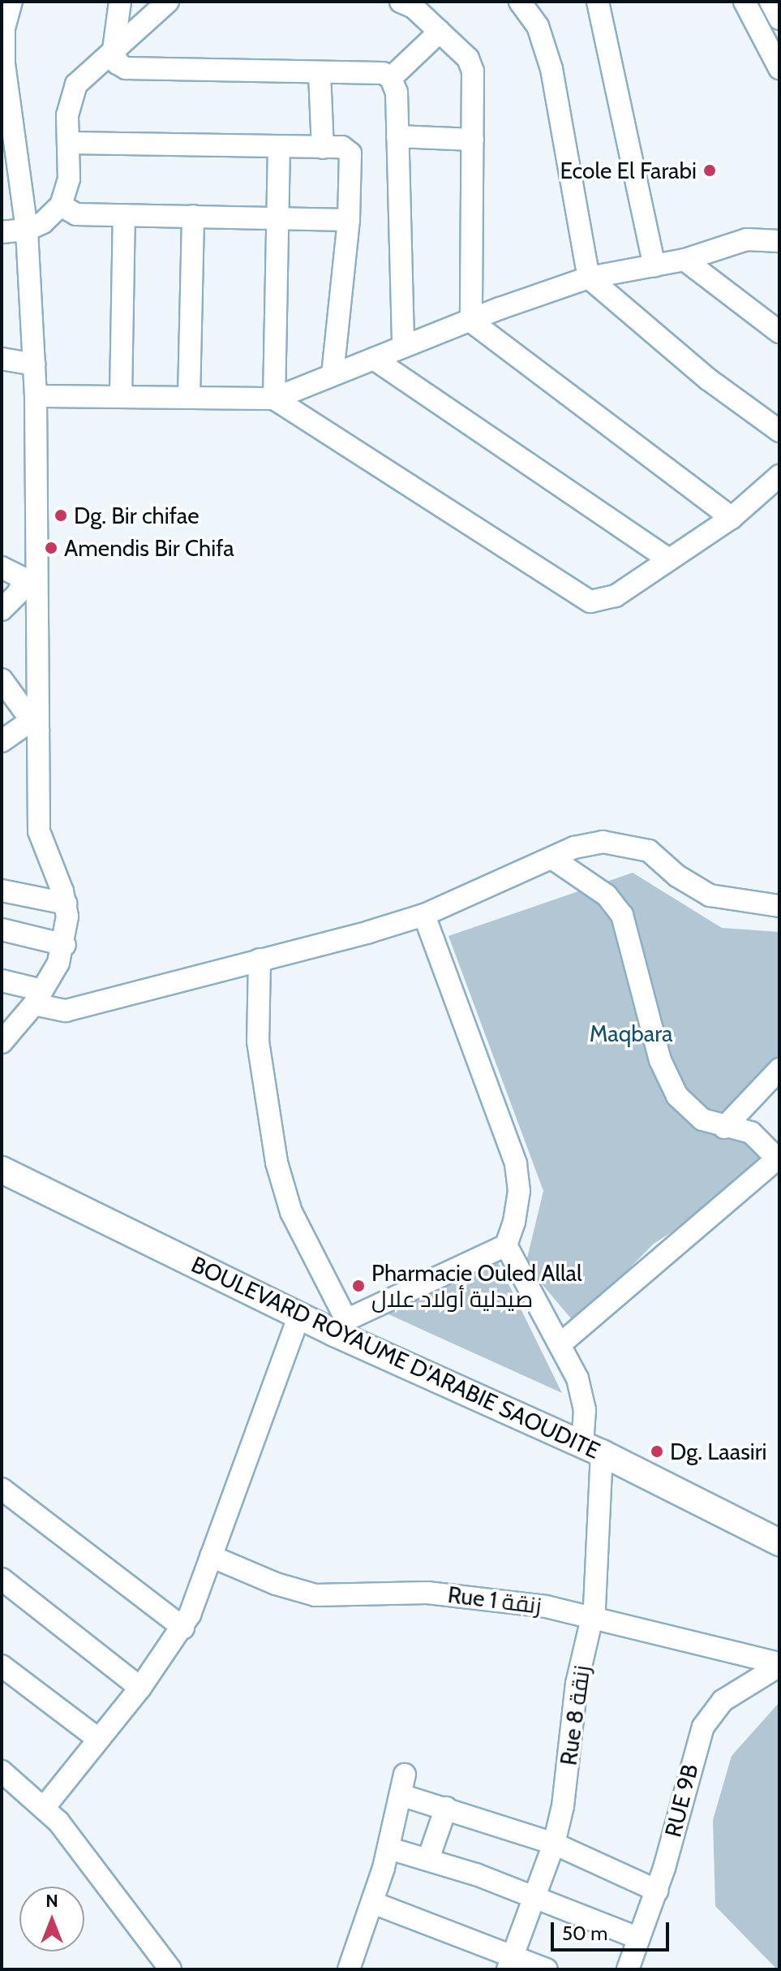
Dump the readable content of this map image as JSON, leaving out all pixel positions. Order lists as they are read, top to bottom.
{
  "streets": {
    "main road": ["BOULEVARD ROYAUME D'ARABIE SAOUDITE"],
    "street": ["Rue 1 زنقة", "Rue 8 زنقة", "RUE 9B"]
  },
  "crossings": [
    ["BOULEVARD ROYAUME D'ARABIE SAOUDITE", "Rue 8 زنقة"],
    ["Rue 1 زنقة", "Rue 8 زنقة"],
    ["Rue 1 زنقة", "RUE 9B"]
  ],
  "parks": ["Maqbara"],
  "places": [
    "Ecole El Farabi",
    "Dg. Bir chifae",
    "Amendis Bir Chifa",
    "Pharmacie Ouled Allal صيدلية أولاد علال",
    "Dg. Laasiri"
  ],
  "scale_bar": "50 m",
  "north": "top"
}
